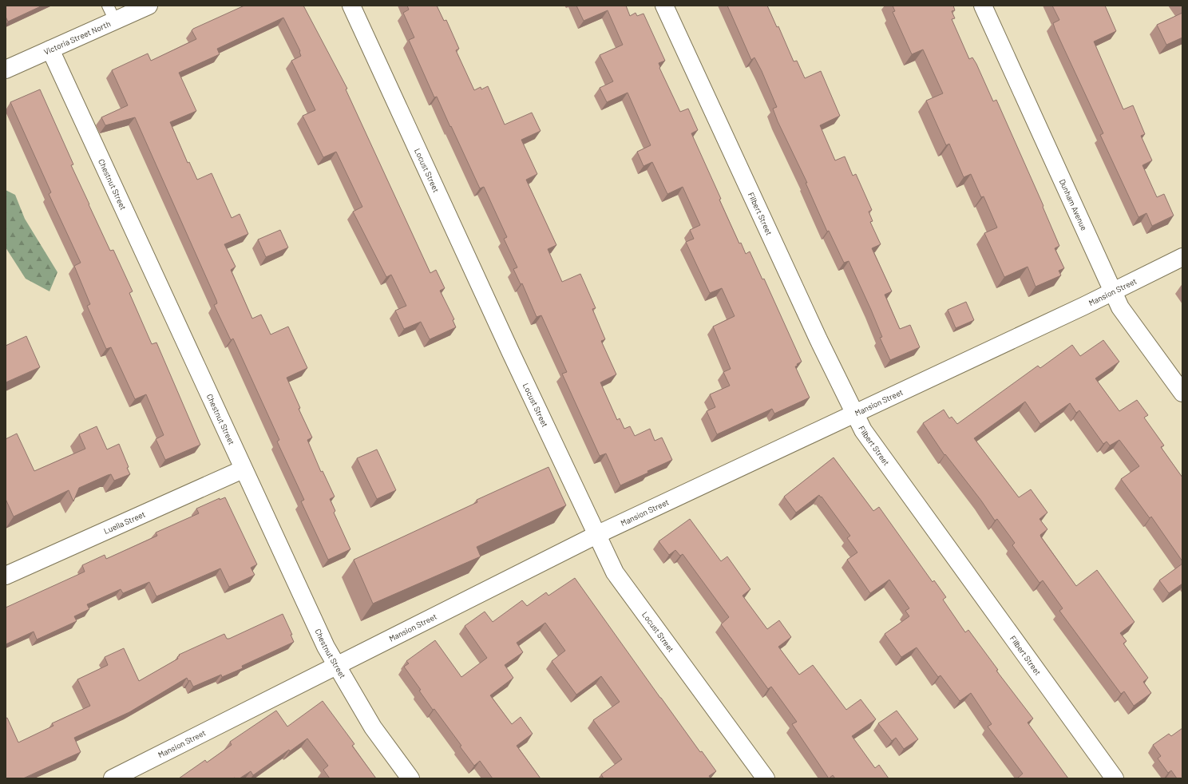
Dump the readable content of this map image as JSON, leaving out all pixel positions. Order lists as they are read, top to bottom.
{
  "streets": {
    "street": [
      "Victoria Street North",
      "Locust Street",
      "Chestnut Street",
      "Dunham Avenue",
      "Filbert Street",
      "Mansion Street",
      "Luella Street"
    ]
  },
  "crossings": [
    ["Victoria Street North", "Chestnut Street"],
    ["Locust Street", "Mansion Street"],
    ["Chestnut Street", "Mansion Street"],
    ["Chestnut Street", "Luella Street"],
    ["Dunham Avenue", "Mansion Street"],
    ["Filbert Street", "Mansion Street"]
  ]
}
